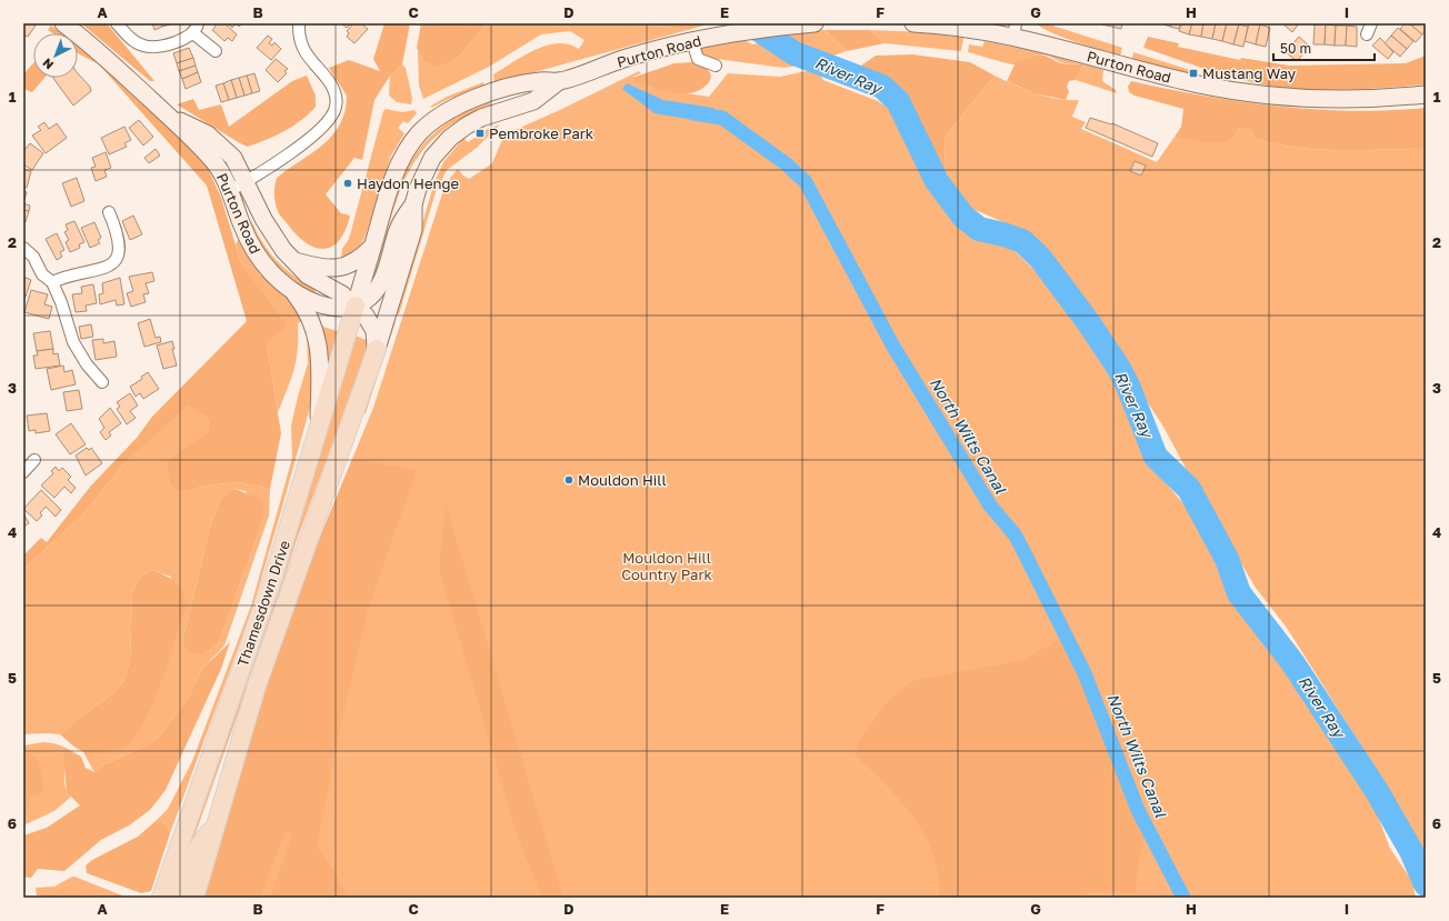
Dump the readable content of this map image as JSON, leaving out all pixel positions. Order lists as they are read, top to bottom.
{
  "streets": {
    "main road": ["Purton Road", "Thamesdown Drive"]
  },
  "crossings": [
    ["Purton Road", "Thamesdown Drive"]
  ],
  "water": ["River Ray", "North Wilts Canal"],
  "parks": ["Mouldon Hill Country Park"],
  "places": {
    "transit": ["Mustang Way", "Pembroke Park"],
    "other": ["Haydon Henge", "Mouldon Hill"]
  },
  "scale_bar": "50 m",
  "north": "bottom left",
  "grid": {
    "columns": [
      "A",
      "B",
      "C",
      "D",
      "E",
      "F",
      "G",
      "H",
      "I"
    ],
    "rows": [
      "1",
      "2",
      "3",
      "4",
      "5",
      "6"
    ]
  }
}
